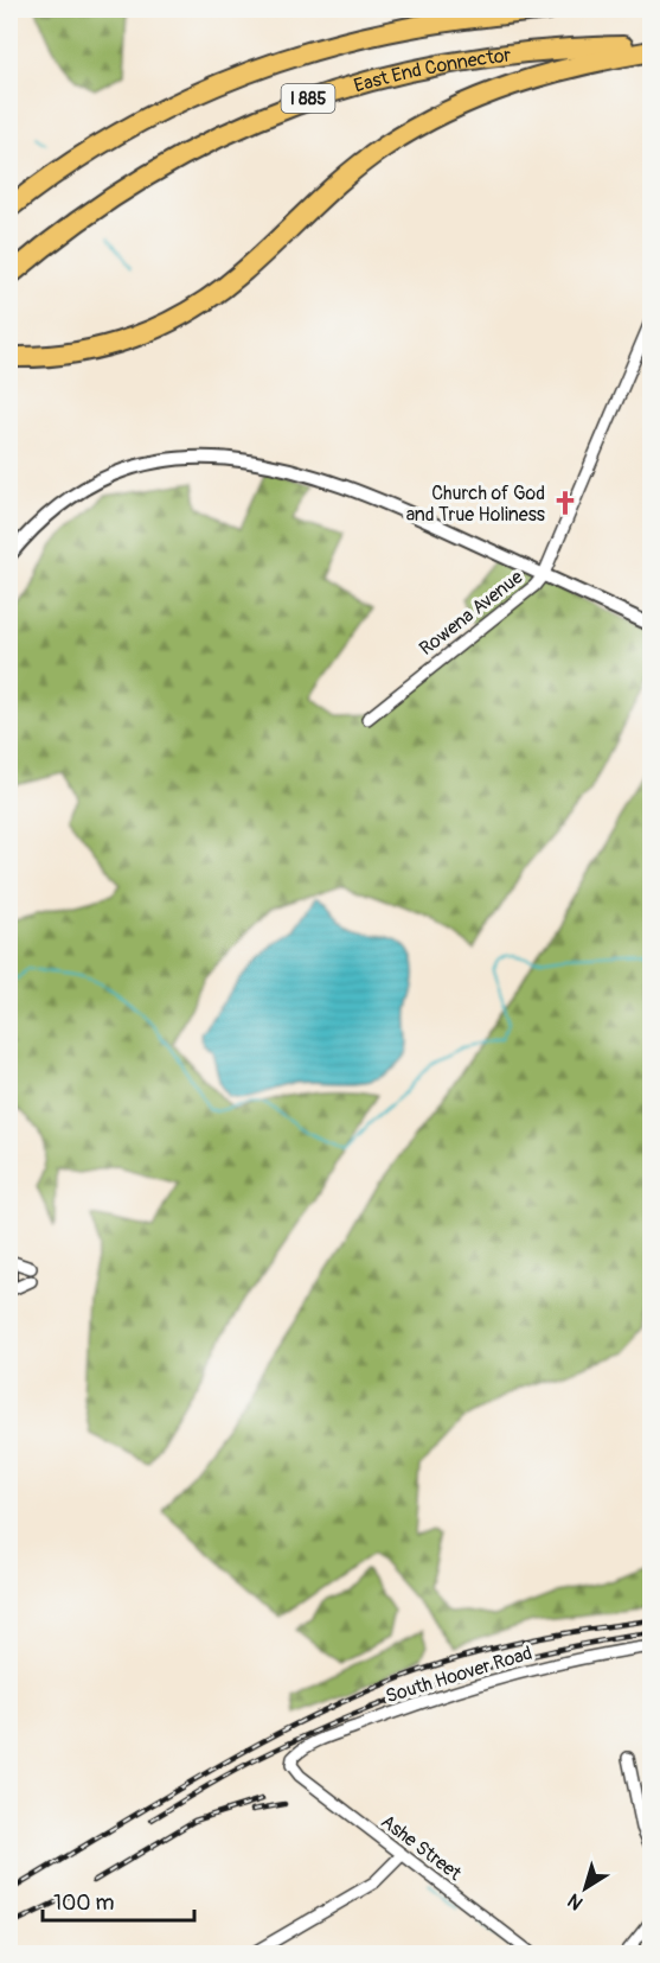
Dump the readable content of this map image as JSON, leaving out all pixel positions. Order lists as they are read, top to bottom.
{
  "streets": {
    "highway": ["East End Connector", "I 885"],
    "street": ["Rowena Avenue", "South Hoover Road", "Ashe Street"]
  },
  "crossings": [
    ["South Hoover Road", "Ashe Street"]
  ],
  "places": {
    "church": ["Church of God and True Holiness"]
  },
  "scale_bar": "100 m",
  "north": "bottom left"
}
